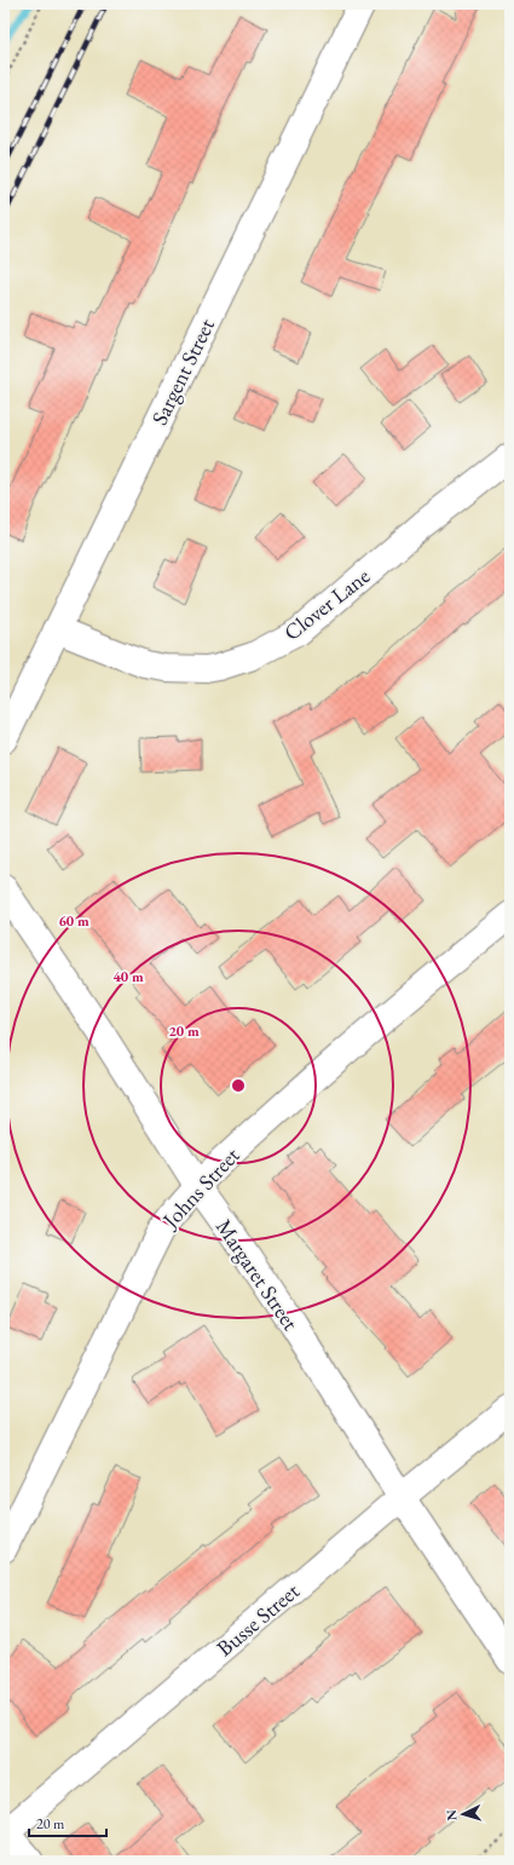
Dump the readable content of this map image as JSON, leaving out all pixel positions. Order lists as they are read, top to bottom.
{
  "streets": {
    "street": [
      "Sargent Street",
      "Clover Lane",
      "Johns Street",
      "Margaret Street",
      "Busse Street"
    ]
  },
  "crossings": [
    ["Sargent Street", "Clover Lane"],
    ["Johns Street", "Margaret Street"],
    ["Margaret Street", "Busse Street"]
  ],
  "scale_bar": "20 m",
  "north": "left",
  "rings": ["60 m", "40 m", "20 m"]
}
